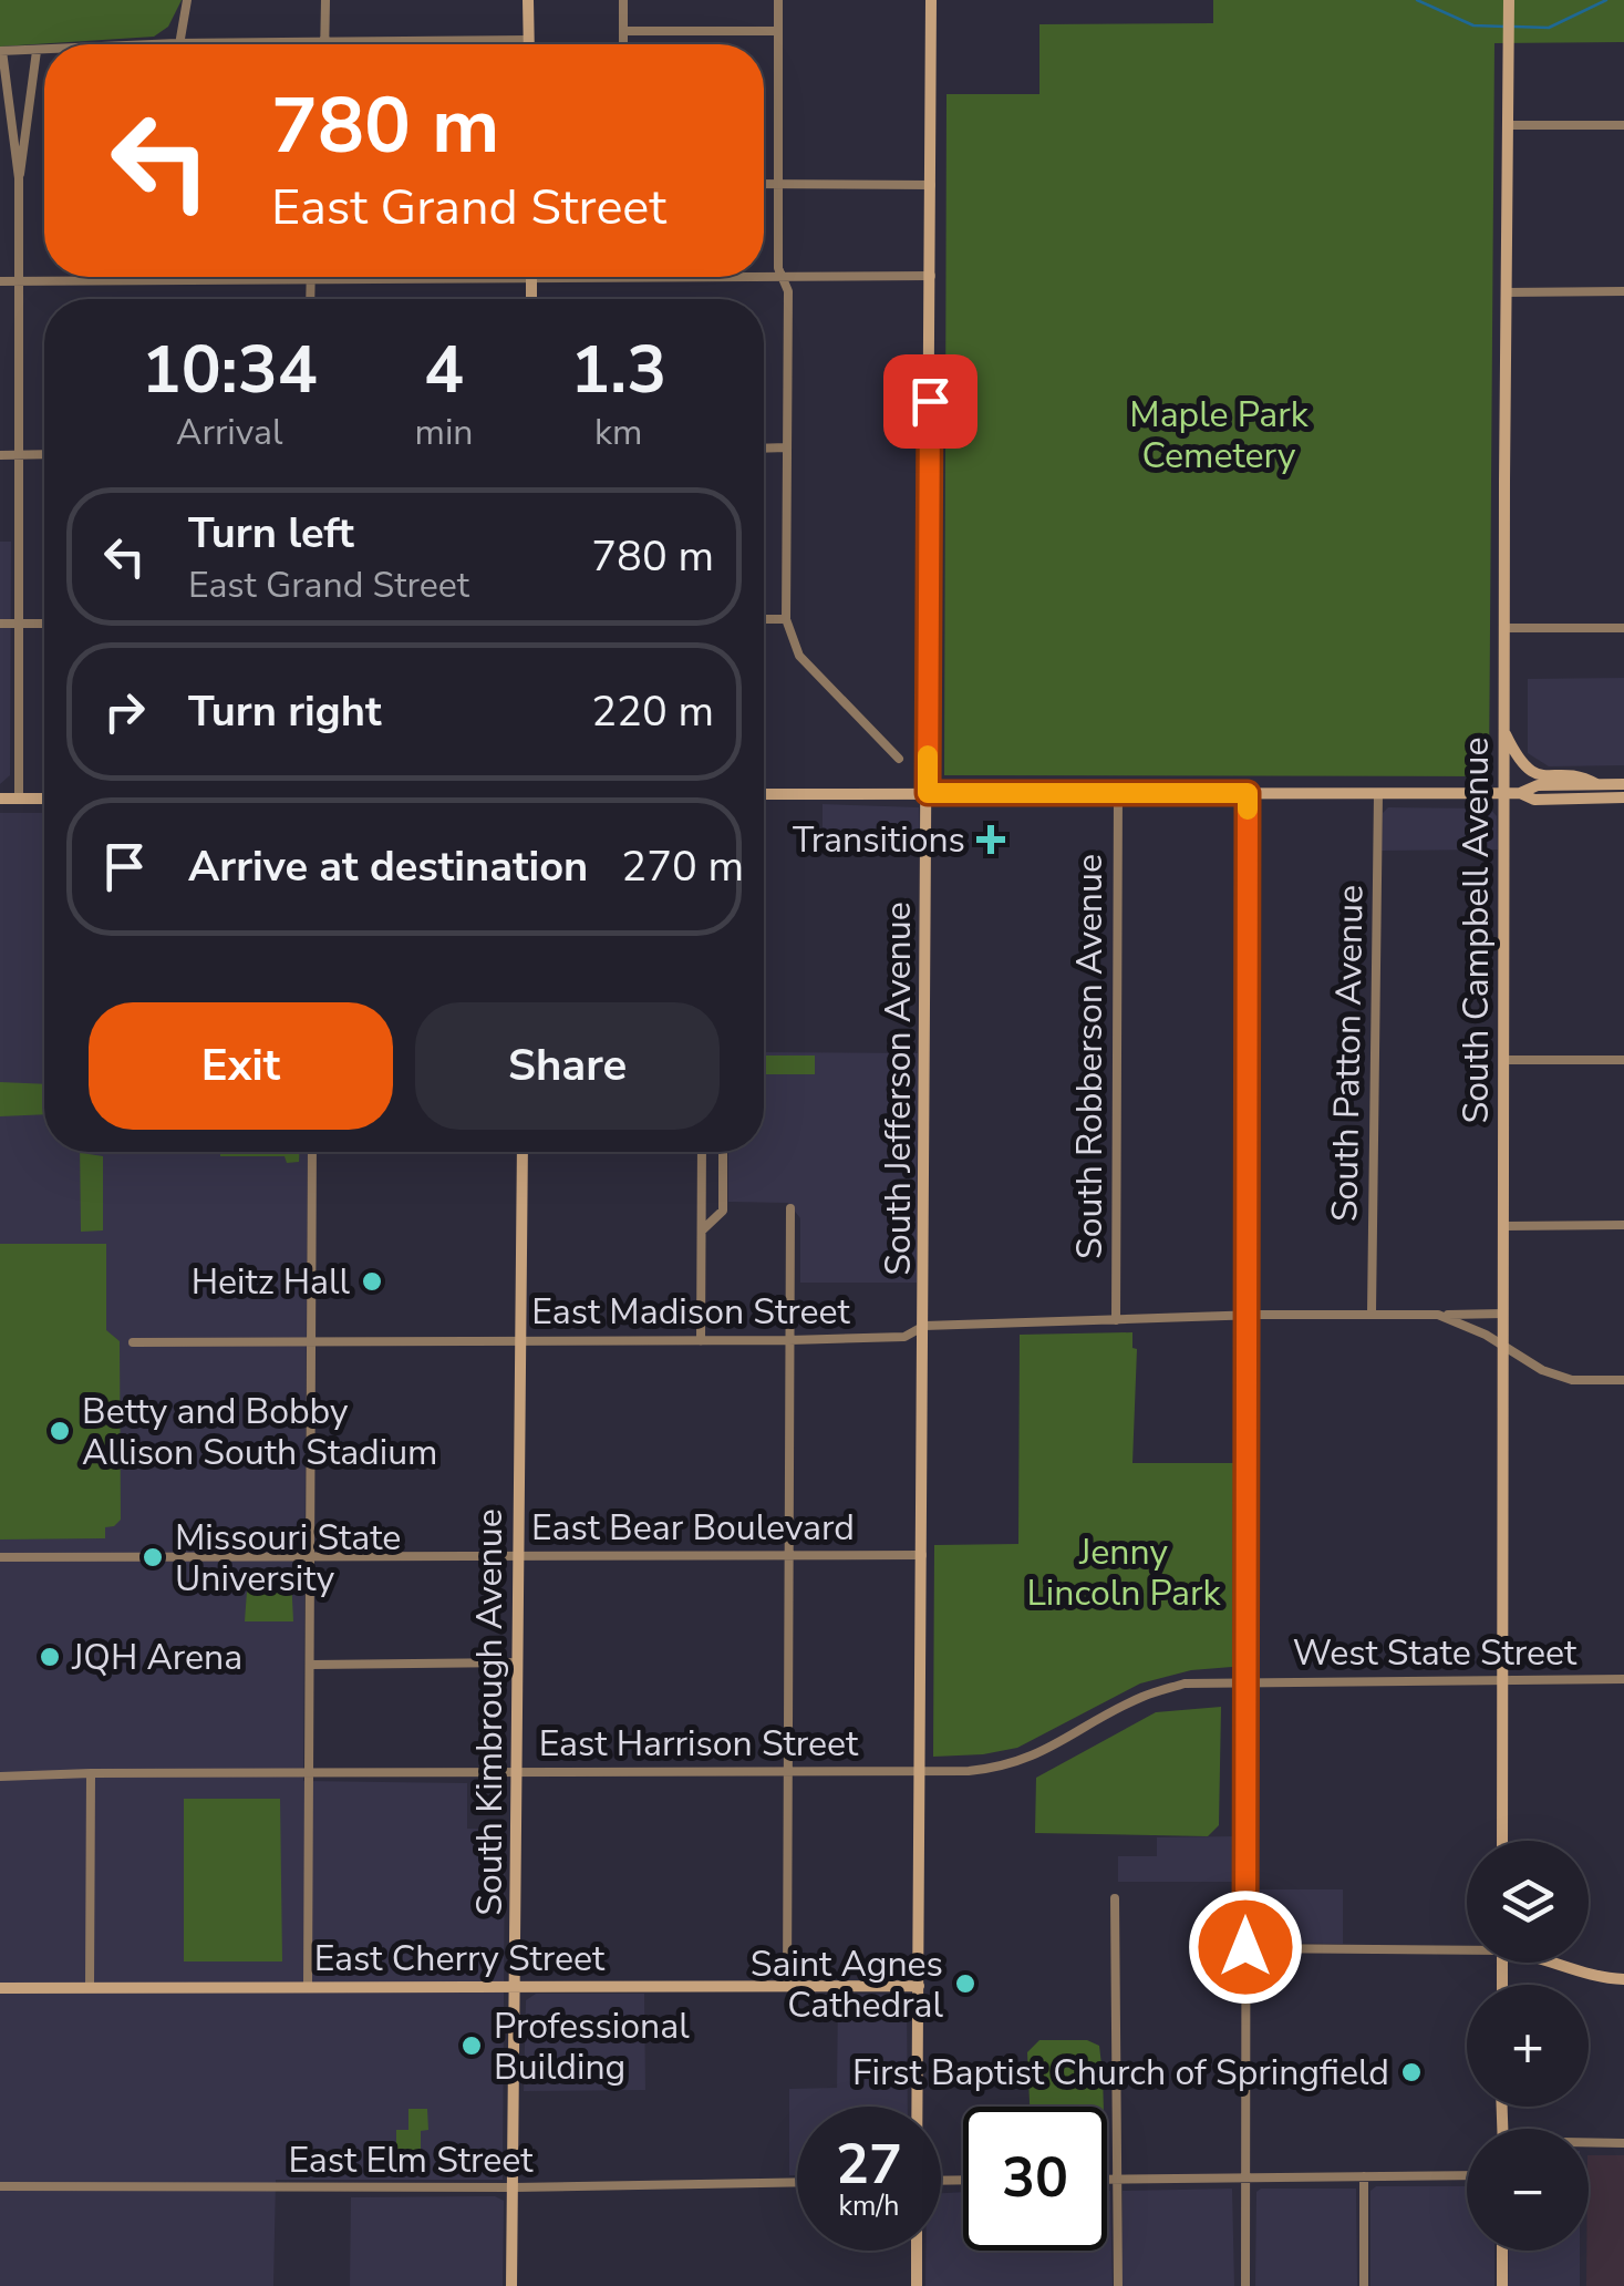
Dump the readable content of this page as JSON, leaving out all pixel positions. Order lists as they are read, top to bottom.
{
  "streets": {
    "main road": [
      "South Campbell Avenue",
      "South Jefferson Avenue",
      "South Kimbrough Avenue",
      "East Cherry Street"
    ],
    "street": [
      "South Patton Avenue",
      "South Robberson Avenue",
      "East Madison Street",
      "East Bear Boulevard",
      "West State Street",
      "East Harrison Street",
      "East Elm Street"
    ]
  },
  "crossings": [
    ["South Campbell Avenue", "East Madison Street"],
    ["South Campbell Avenue", "West State Street"],
    ["South Patton Avenue", "East Madison Street"],
    ["South Robberson Avenue", "East Madison Street"],
    ["South Jefferson Avenue", "East Madison Street"],
    ["South Jefferson Avenue", "East Bear Boulevard"],
    ["South Jefferson Avenue", "East Harrison Street"],
    ["South Jefferson Avenue", "East Cherry Street"],
    ["East Madison Street", "South Kimbrough Avenue"],
    ["East Bear Boulevard", "South Kimbrough Avenue"],
    ["West State Street", "East Harrison Street"],
    ["South Kimbrough Avenue", "East Harrison Street"],
    ["South Kimbrough Avenue", "East Cherry Street"],
    ["South Kimbrough Avenue", "East Elm Street"]
  ],
  "parks": ["Maple Park Cemetery", "Jenny Lincoln Park"],
  "places": {
    "health": ["Transitions"],
    "other": [
      "Heitz Hall",
      "Betty and Bobby Allison South Stadium",
      "Missouri State University",
      "JQH Arena",
      "Saint Agnes Cathedral",
      "Professional Building",
      "First Baptist Church of Springfield"
    ]
  },
  "page": {
    "turn": ["780 m", "East Grand Street"],
    "eta": [
      "10:34",
      "Arrival",
      "4",
      "min",
      "1.3",
      "km"
    ],
    "list": [
      {
        "name": "Turn left",
        "note": "East Grand Street",
        "value": "780 m"
      },
      {
        "name": "Turn right",
        "value": "220 m"
      },
      {
        "name": "Arrive at destination",
        "value": "270 m"
      }
    ],
    "buttons": ["Exit", "Share"],
    "map_buttons": ["+", "−"],
    "speed": "27 km/h",
    "limit": "30"
  }
}
